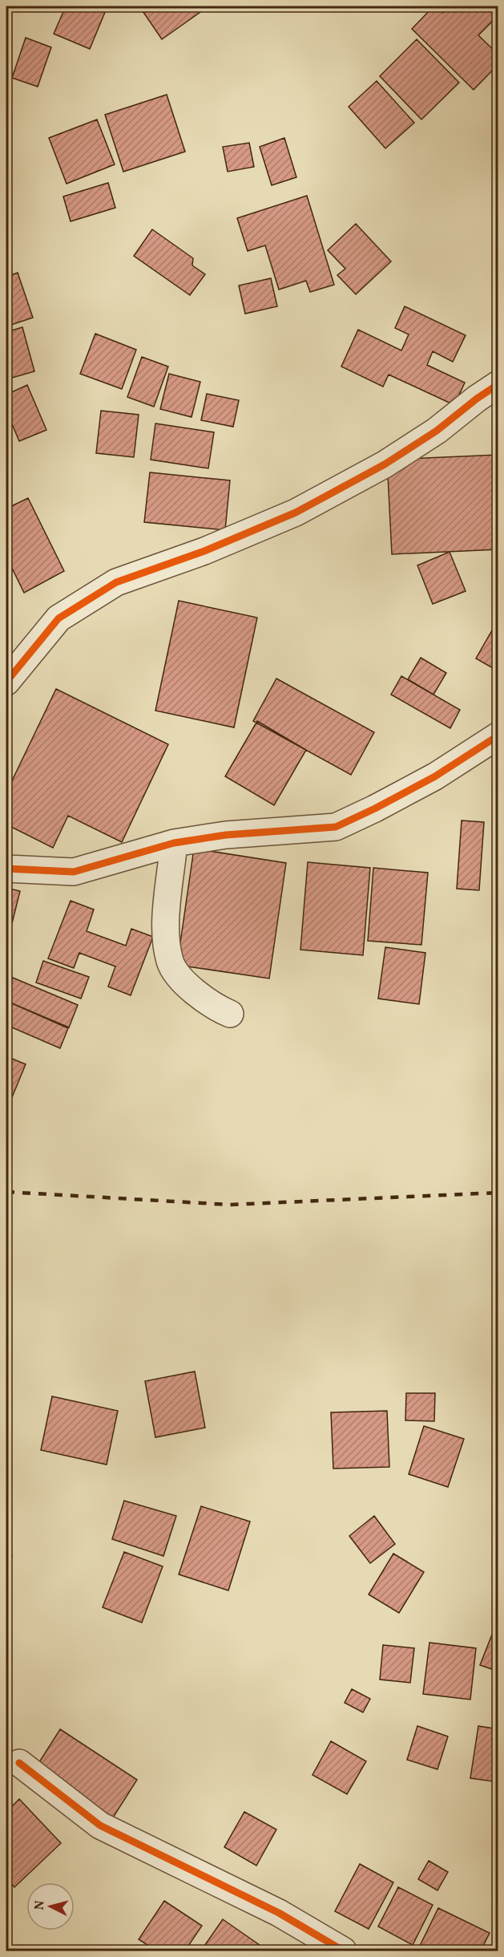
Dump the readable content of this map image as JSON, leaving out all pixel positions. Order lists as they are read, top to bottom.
{
  "north": "left"
}
